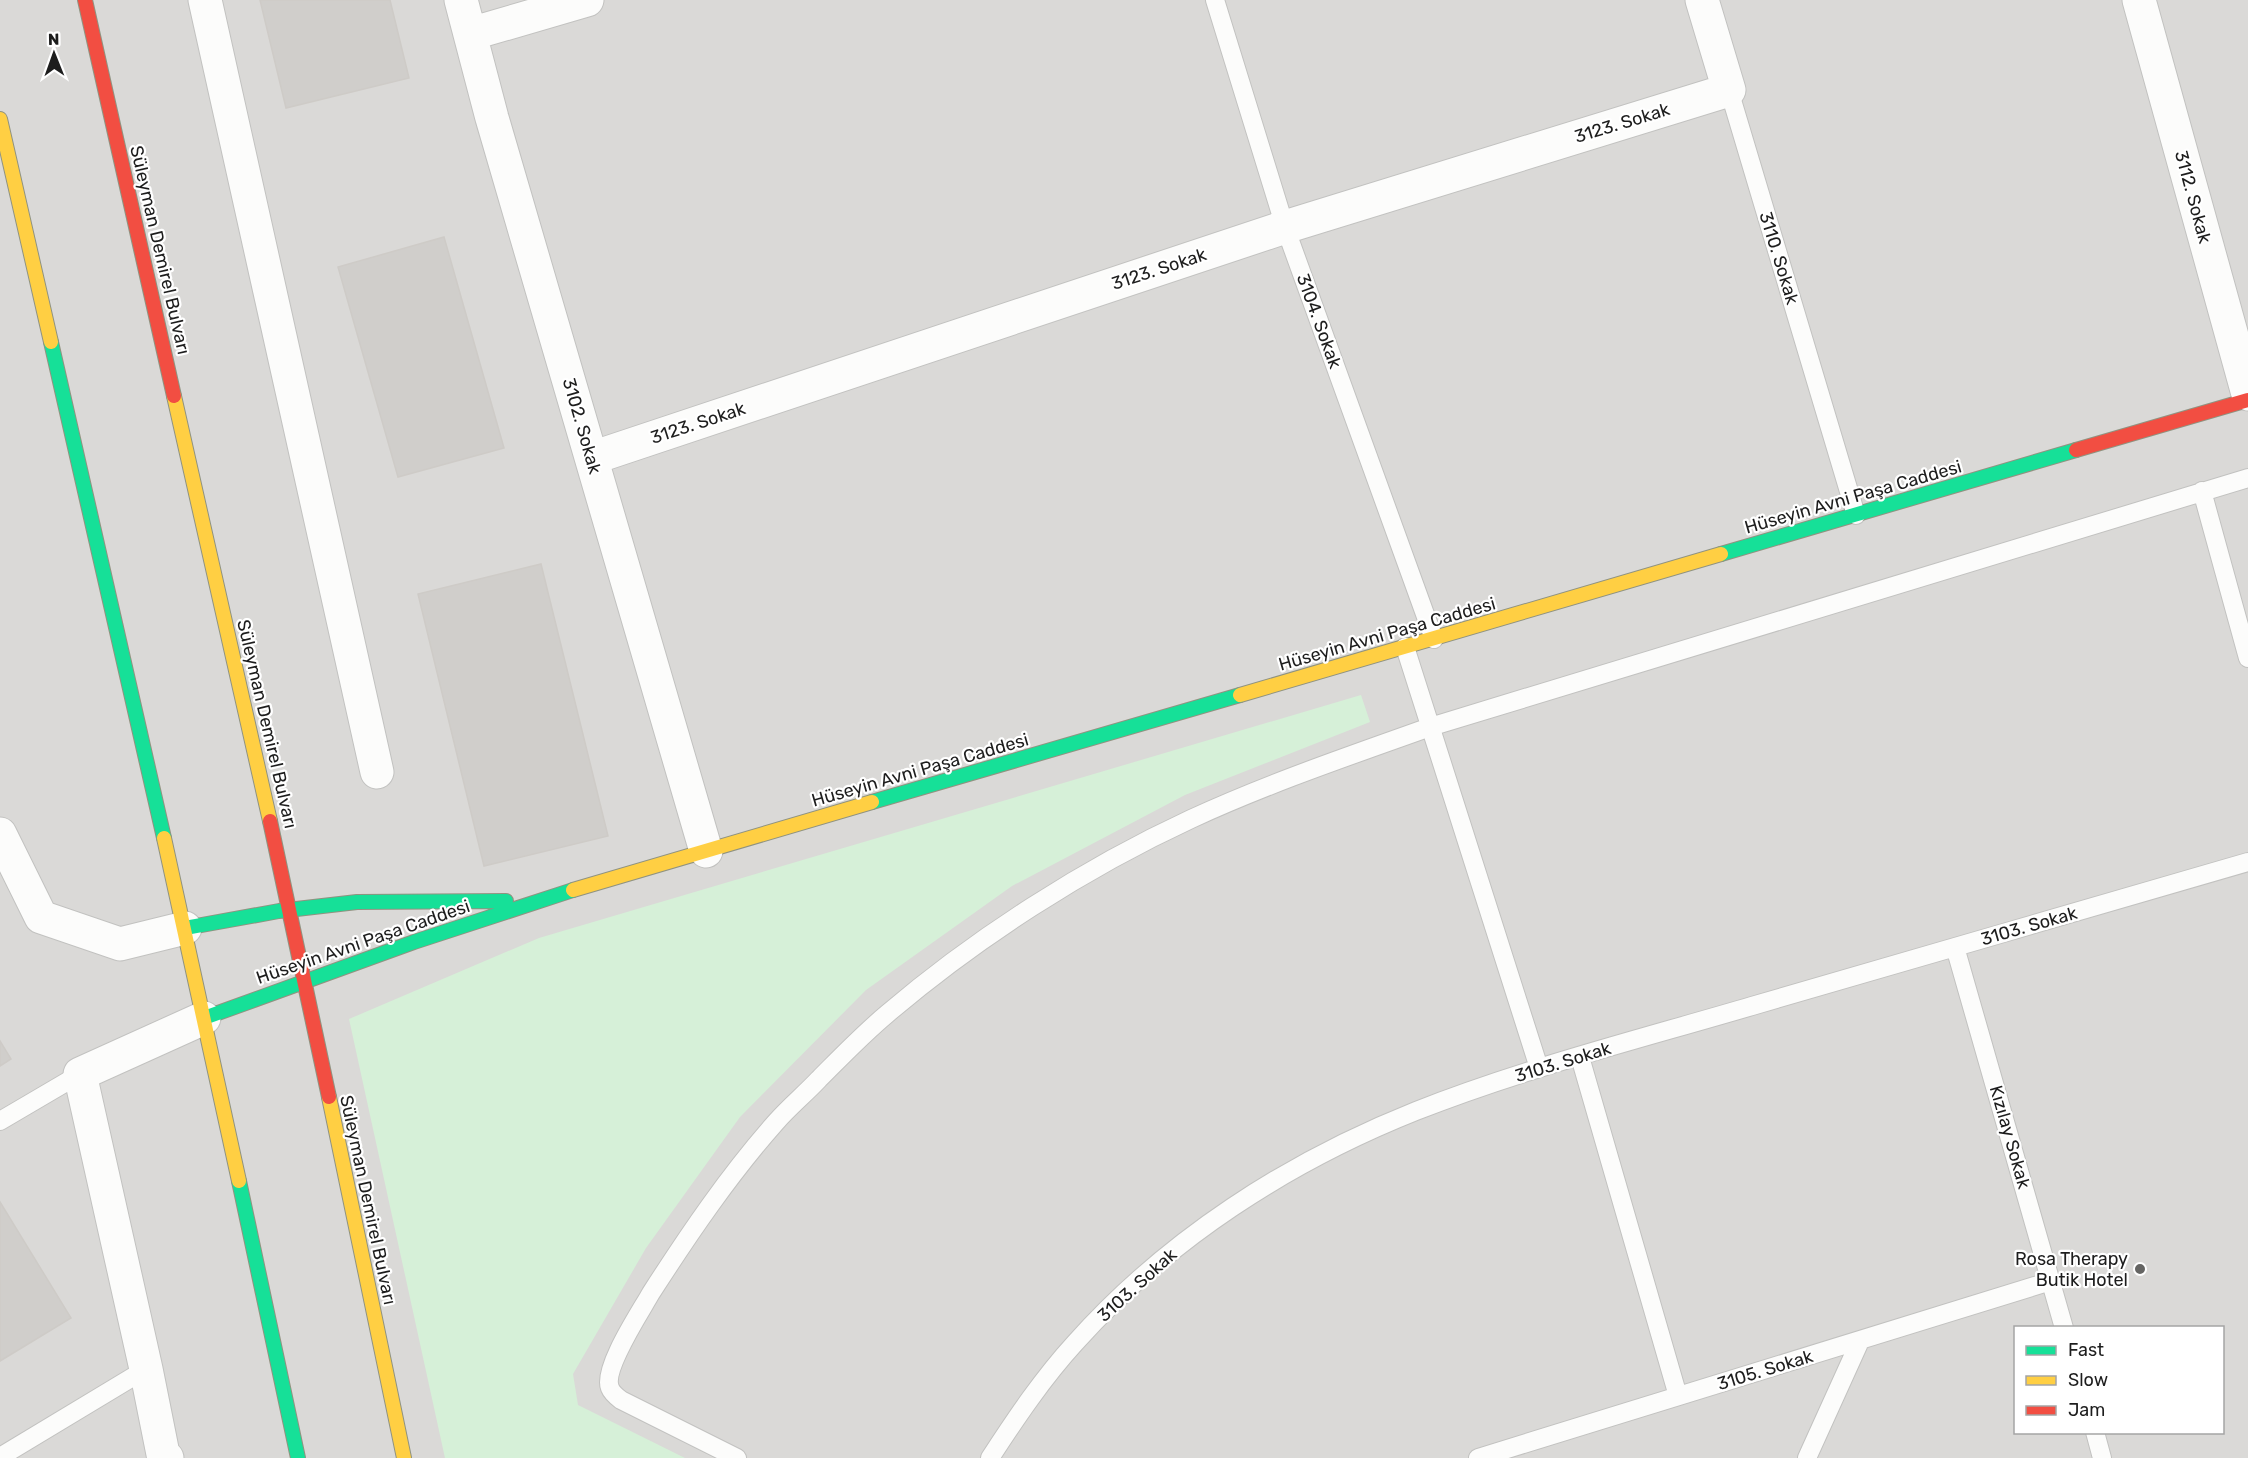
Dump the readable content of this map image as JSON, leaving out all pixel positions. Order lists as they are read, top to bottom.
{
  "streets": {
    "main road": ["Süleyman Demirel Bulvarı", "Hüseyin Avni Paşa Caddesi"],
    "street": [
      "3123. Sokak",
      "3112. Sokak",
      "3110. Sokak",
      "3102. Sokak"
    ],
    "lane": [
      "3104. Sokak",
      "3103. Sokak",
      "Kızılay Sokak",
      "3105. Sokak"
    ]
  },
  "crossings": [
    ["3123. Sokak", "3110. Sokak"],
    ["3123. Sokak", "3104. Sokak"],
    ["3123. Sokak", "3102. Sokak"],
    ["Süleyman Demirel Bulvarı", "Hüseyin Avni Paşa Caddesi"],
    ["3110. Sokak", "Hüseyin Avni Paşa Caddesi"],
    ["3104. Sokak", "Hüseyin Avni Paşa Caddesi"],
    ["3102. Sokak", "Hüseyin Avni Paşa Caddesi"],
    ["3103. Sokak", "Kızılay Sokak"],
    ["Kızılay Sokak", "3105. Sokak"]
  ],
  "places": ["Rosa Therapy Butik Hotel"],
  "legend": ["Fast", "Slow", "Jam"],
  "north": "top"
}
